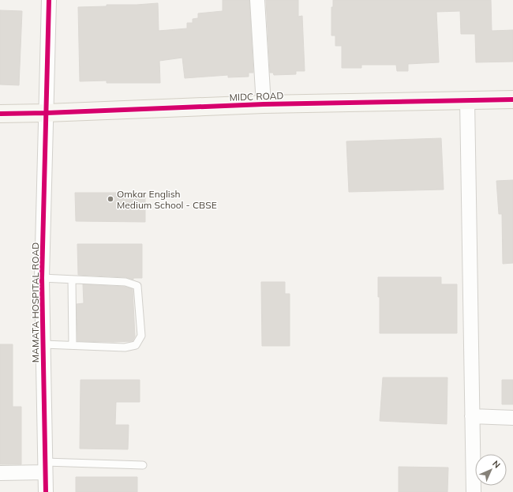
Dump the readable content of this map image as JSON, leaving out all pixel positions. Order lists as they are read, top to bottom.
{
  "streets": {
    "street": ["MIDC ROAD", "MAMATA HOSPITAL ROAD"]
  },
  "crossings": [
    ["MIDC ROAD", "MAMATA HOSPITAL ROAD"]
  ],
  "places": ["Omkar English Medium School - CBSE"],
  "north": "top right"
}
